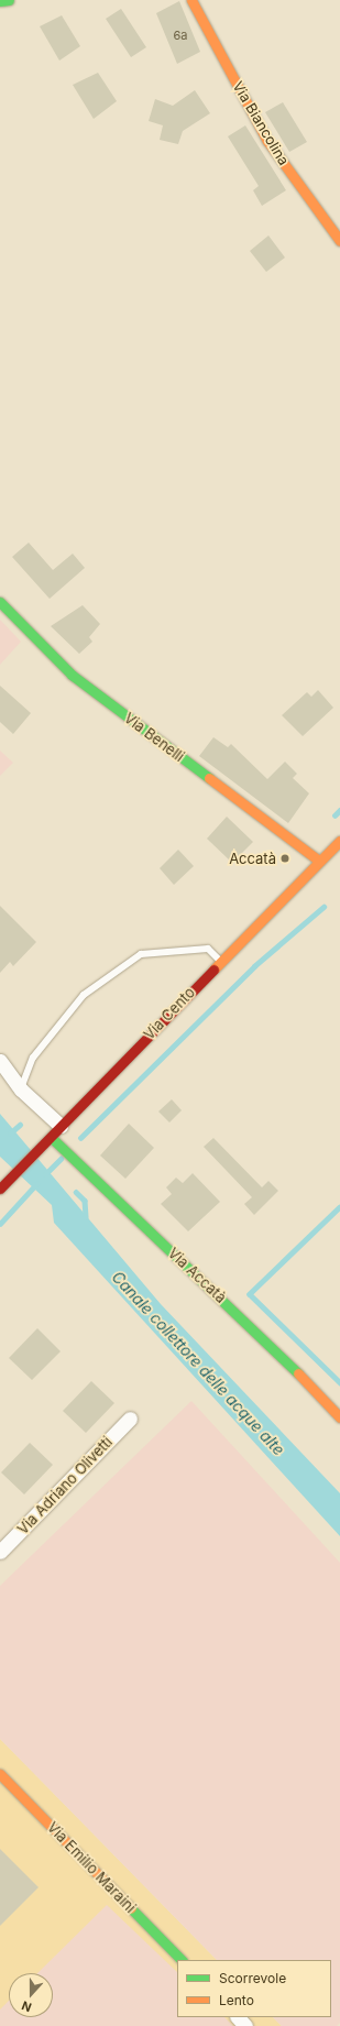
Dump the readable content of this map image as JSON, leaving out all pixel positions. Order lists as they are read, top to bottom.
{
  "streets": {
    "street": [
      "Via Biancolina",
      "Via Benelli",
      "Via Cento",
      "Via Accatà",
      "Via Adriano Olivetti",
      "Via Emilio Maraini"
    ]
  },
  "crossings": [
    ["Via Benelli", "Via Cento"],
    ["Via Cento", "Via Accatà"]
  ],
  "water": ["Canale collettore delle acque alte"],
  "places": ["Accatà"],
  "house_numbers": ["6a"],
  "legend": ["Scorrevole", "Lento"],
  "north": "bottom"
}
